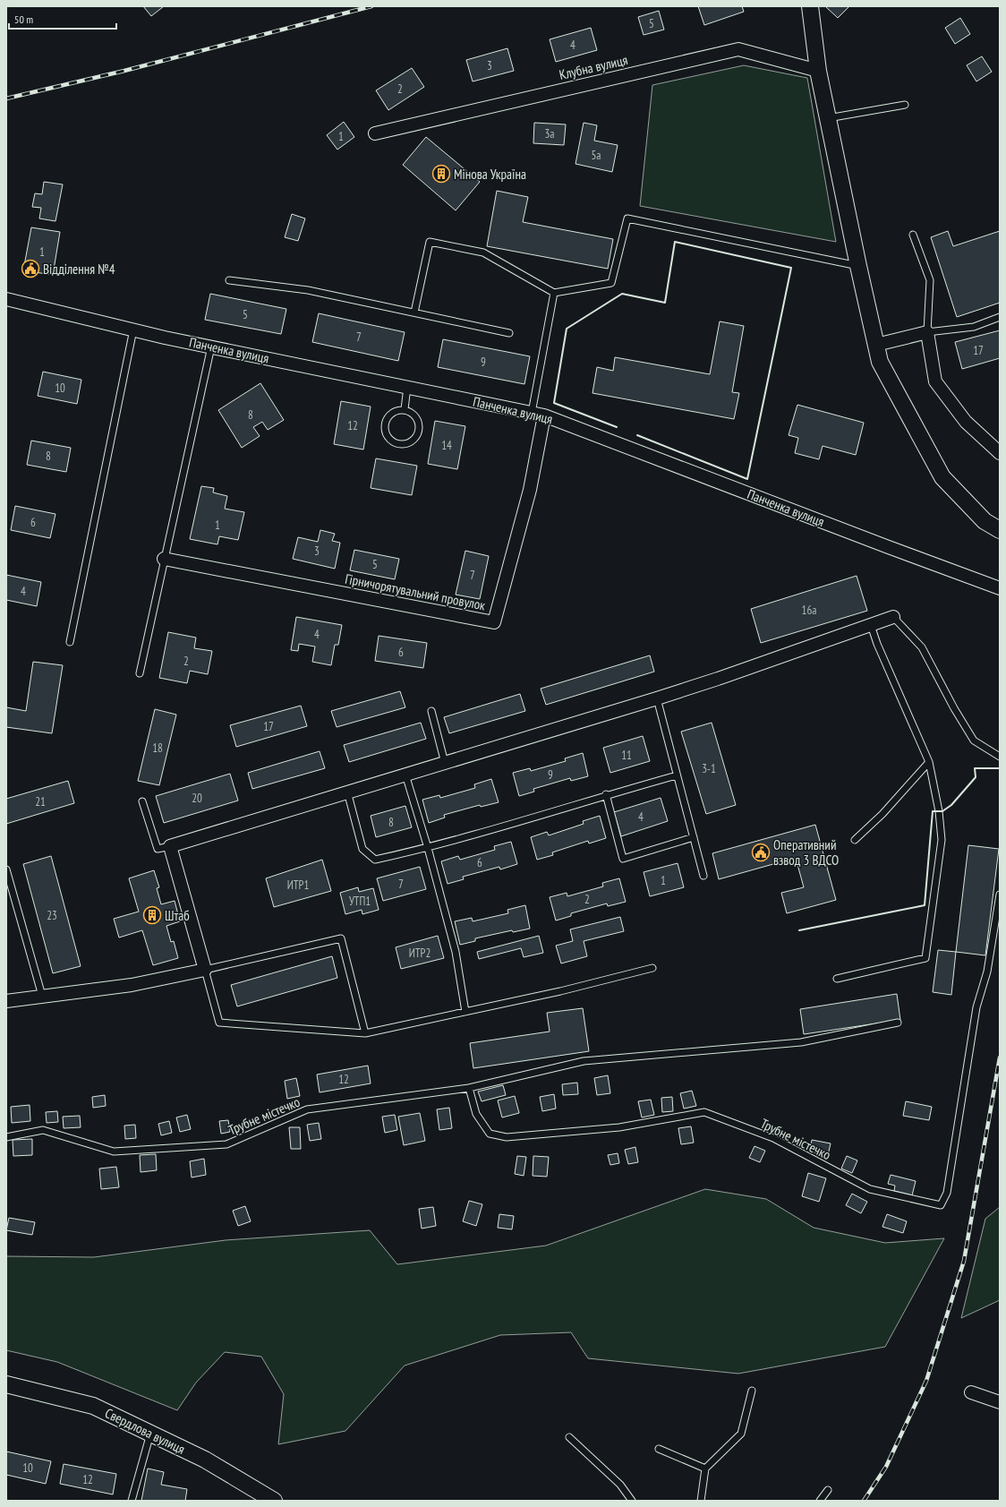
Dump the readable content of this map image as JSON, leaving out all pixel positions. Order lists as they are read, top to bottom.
{
  "streets": {
    "street": [
      "Клубна вулиця",
      "Панченка вулиця",
      "Гірничорятувальний провулок",
      "Свердлова вулиця"
    ],
    "lane": ["Трубне містечко"]
  },
  "crossings": [
    ["Панченка вулиця", "Гірничорятувальний провулок"]
  ],
  "places": {
    "building": ["Мінова Україна", "Штаб"],
    "public building": ["Відділення №4", "Оперативний взвод 3 ВДСО"]
  },
  "house_numbers": [
    "5",
    "4",
    "3",
    "2",
    "3а",
    "1",
    "5а",
    "1",
    "5",
    "7",
    "17",
    "9",
    "10",
    "8",
    "12",
    "14",
    "8",
    "6",
    "1",
    "3",
    "5",
    "7",
    "4",
    "16а",
    "4",
    "6",
    "2",
    "17",
    "18",
    "11",
    "3-1",
    "9",
    "20",
    "21",
    "4",
    "8",
    "6",
    "1",
    "7",
    "ИТР1",
    "2",
    "УТП1",
    "23",
    "ИТР2",
    "12",
    "10",
    "12"
  ],
  "scale_bar": "50 m"
}
